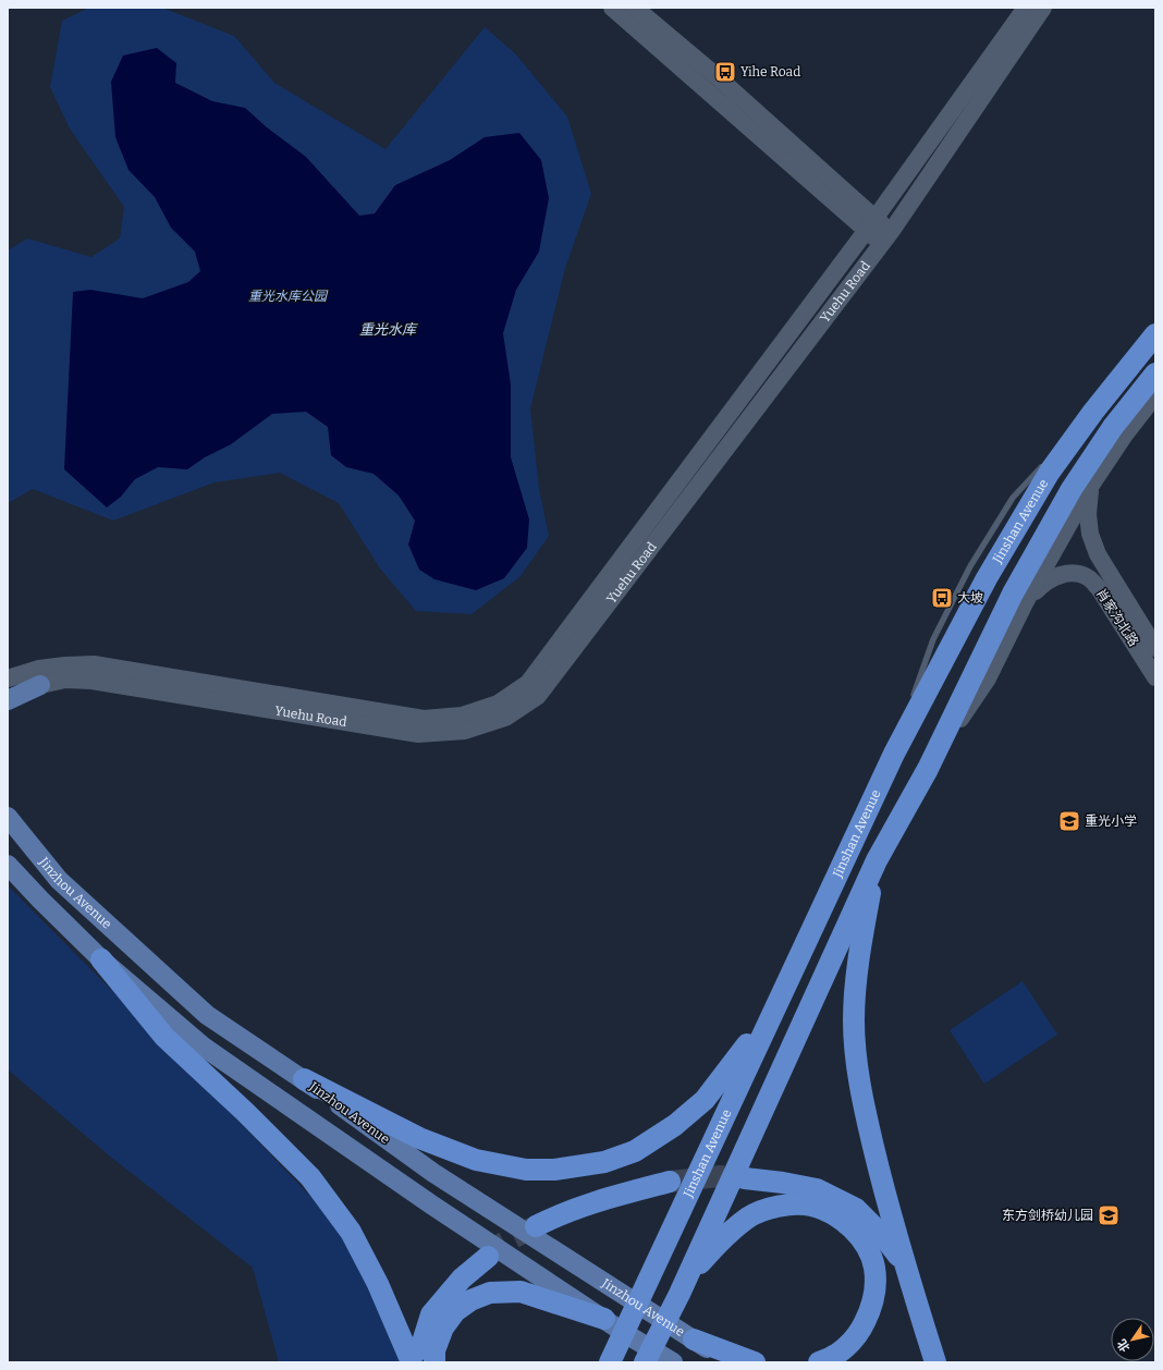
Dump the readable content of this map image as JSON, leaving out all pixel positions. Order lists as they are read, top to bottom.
{
  "streets": {
    "highway": ["Jinshan Avenue"],
    "main road": ["Yuehu Road", "肖家沟北路", "Jinzhou Avenue"]
  },
  "water": ["重光水库"],
  "parks": ["重光水库公园"],
  "places": {
    "bus stop": ["Yihe Road", "大坡"],
    "school or university": ["重光小学", "东方剑桥幼儿园"]
  },
  "north": "bottom left"
}
